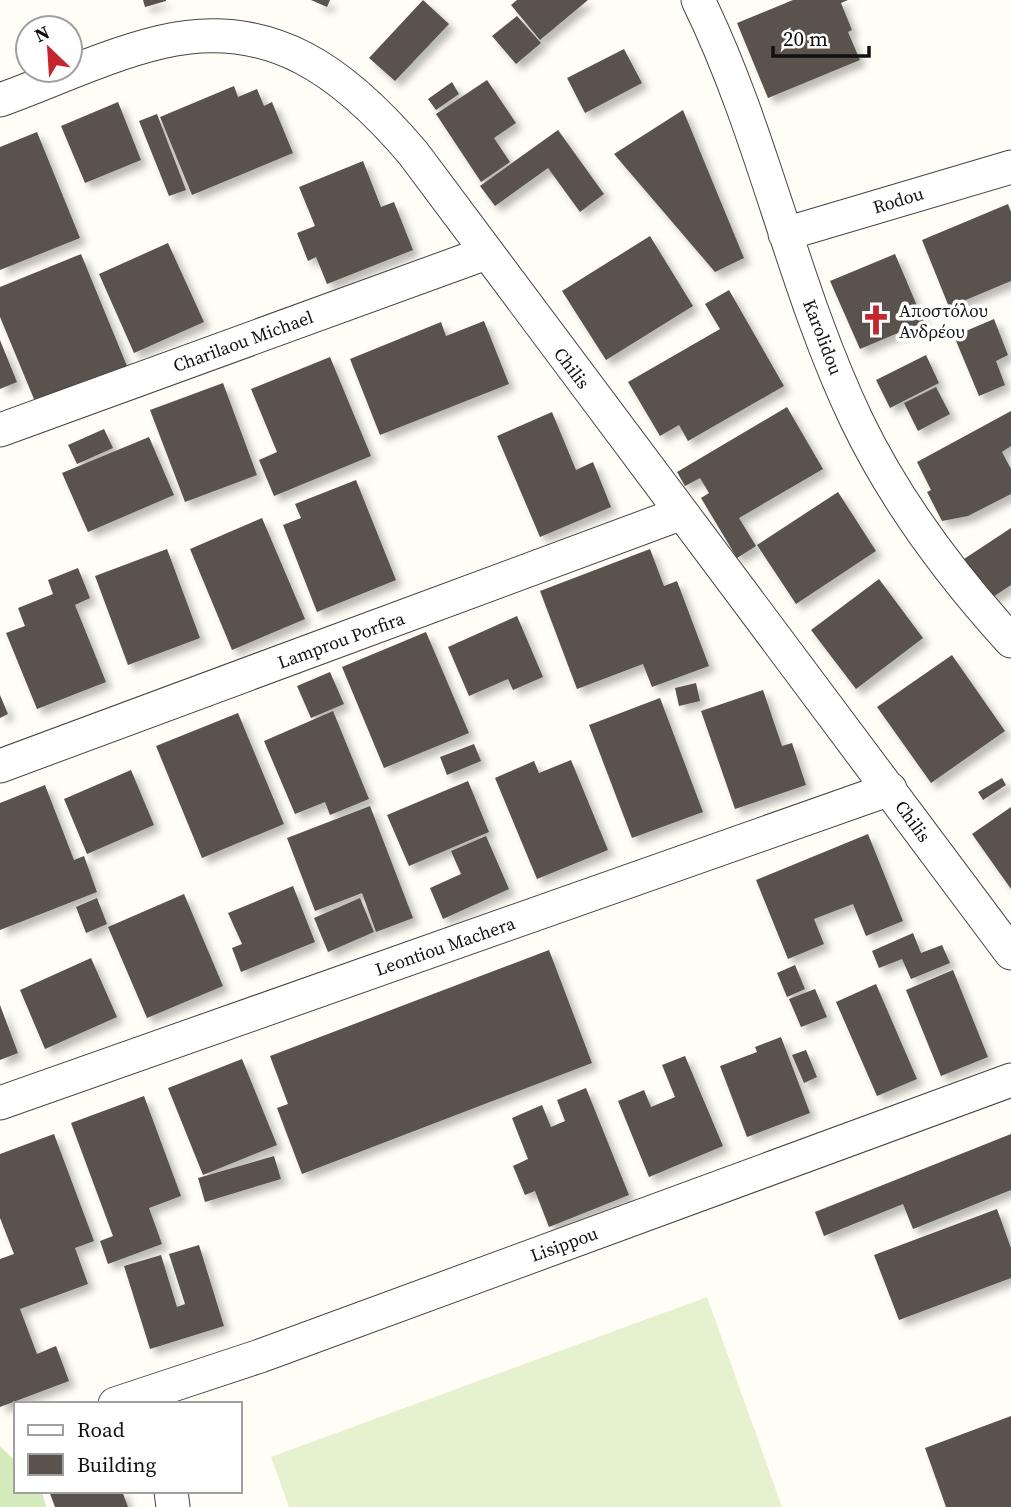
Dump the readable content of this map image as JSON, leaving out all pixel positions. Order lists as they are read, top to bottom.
{
  "streets": {
    "street": [
      "Rodou",
      "Karolidou",
      "Charilaou Michael",
      "Chilis",
      "Lamprou Porfira",
      "Leontiou Machera",
      "Lisippou"
    ]
  },
  "crossings": [
    ["Rodou", "Karolidou"],
    ["Charilaou Michael", "Chilis"],
    ["Chilis", "Lamprou Porfira"],
    ["Chilis", "Leontiou Machera"]
  ],
  "places": {
    "church": ["Αποστόλου Ανδρέου"]
  },
  "legend": ["Road", "Building"],
  "scale_bar": "20 m",
  "north": "top left"
}
